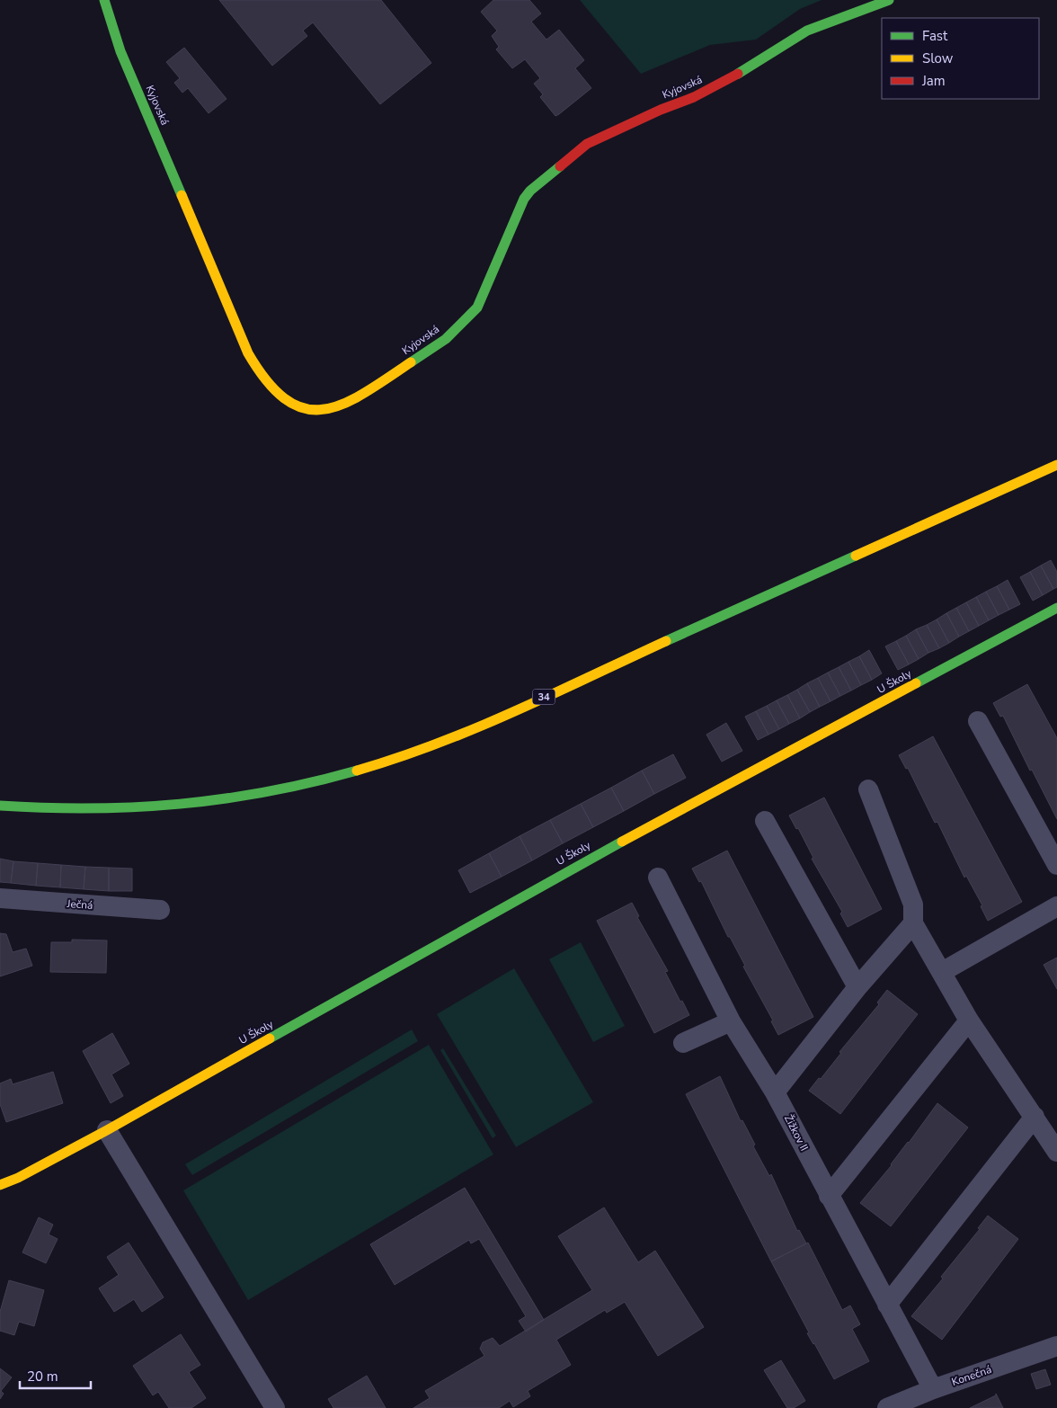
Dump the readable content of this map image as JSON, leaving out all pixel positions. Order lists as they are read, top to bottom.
{
  "streets": {
    "street": [
      "Kyjovská",
      "U Školy",
      "34",
      "Ječná",
      "Žižkov II",
      "Konečná"
    ]
  },
  "crossings": [
    ["Žižkov II", "Konečná"]
  ],
  "legend": ["Fast", "Slow", "Jam"],
  "scale_bar": "20 m"
}
